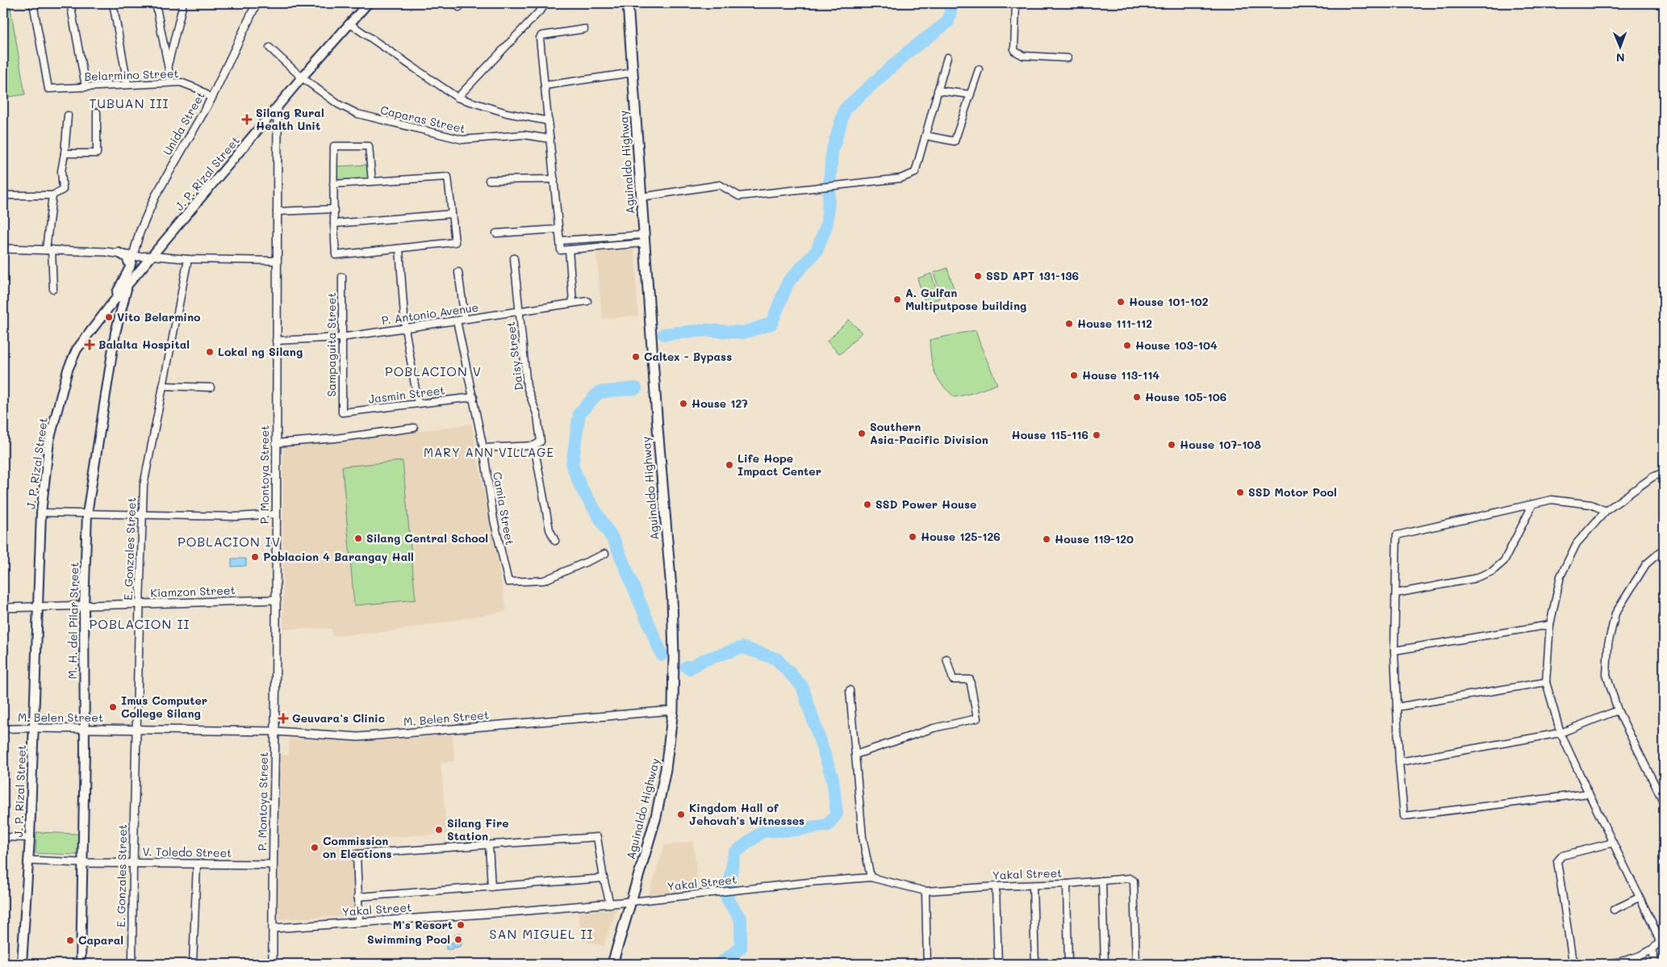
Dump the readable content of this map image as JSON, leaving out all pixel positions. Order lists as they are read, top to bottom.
{
  "streets": {
    "main road": ["Aguinaldo Highway", "J. P. Rizal Street", "M. H. del Pilar Street"],
    "street": [
      "Belarmino Street",
      "Caparas Street",
      "Unida Street",
      "P. Antonio Avenue",
      "Sampaguita Street",
      "Daisy Street",
      "Jasmin Street",
      "P. Montoya Street",
      "Camia Street",
      "E. Gonzales Street",
      "Kiamzon Street",
      "M. Belen Street",
      "V. Toledo Street",
      "Yakal Street"
    ]
  },
  "crossings": [
    ["Belarmino Street", "Unida Street"],
    ["Caparas Street", "J. P. Rizal Street"],
    ["Aguinaldo Highway", "M. Belen Street"],
    ["Aguinaldo Highway", "Yakal Street"],
    ["J. P. Rizal Street", "P. Montoya Street"],
    ["J. P. Rizal Street", "Kiamzon Street"],
    ["J. P. Rizal Street", "M. H. del Pilar Street"],
    ["J. P. Rizal Street", "M. Belen Street"],
    ["J. P. Rizal Street", "V. Toledo Street"],
    ["P. Antonio Avenue", "Sampaguita Street"],
    ["P. Antonio Avenue", "Daisy Street"],
    ["P. Antonio Avenue", "P. Montoya Street"],
    ["P. Antonio Avenue", "Camia Street"],
    ["Sampaguita Street", "Jasmin Street"],
    ["Jasmin Street", "Camia Street"],
    ["P. Montoya Street", "Kiamzon Street"],
    ["P. Montoya Street", "M. Belen Street"],
    ["P. Montoya Street", "V. Toledo Street"],
    ["P. Montoya Street", "Yakal Street"],
    ["E. Gonzales Street", "Kiamzon Street"],
    ["E. Gonzales Street", "M. Belen Street"],
    ["E. Gonzales Street", "V. Toledo Street"],
    ["Kiamzon Street", "M. H. del Pilar Street"],
    ["M. H. del Pilar Street", "M. Belen Street"],
    ["M. H. del Pilar Street", "V. Toledo Street"]
  ],
  "districts": [
    "TUBUAN III",
    "POBLACION V",
    "MARY ANN VILLAGE",
    "POBLACION IV",
    "POBLACION II",
    "SAN MIGUEL II"
  ],
  "places": {
    "health": ["Silang Rural Health Unit", "Balalta Hospital", "Geuvara's Clinic"],
    "other": [
      "SSD APT 131-136",
      "A. Gulfan Multiputpose building",
      "House 101-102",
      "Vito Belarmino",
      "House 111-112",
      "House 103-104",
      "Lokal ng Silang",
      "Caltex - Bypass",
      "House 113-114",
      "House 105-106",
      "House 127",
      "Southern Asia-Pacific Division",
      "House 115-116",
      "House 107-108",
      "Life Hope Impact Center",
      "SSD Motor Pool",
      "SSD Power House",
      "House 125-126",
      "Silang Central School",
      "House 119-120",
      "Poblacion 4 Barangay Hall",
      "Imus Computer College Silang",
      "Kingdom Hall of Jehovah's Witnesses",
      "Silang Fire Station",
      "Commission on Elections",
      "M's Resort",
      "Swimming Pool",
      "Caparal"
    ]
  },
  "north": "bottom"
}
